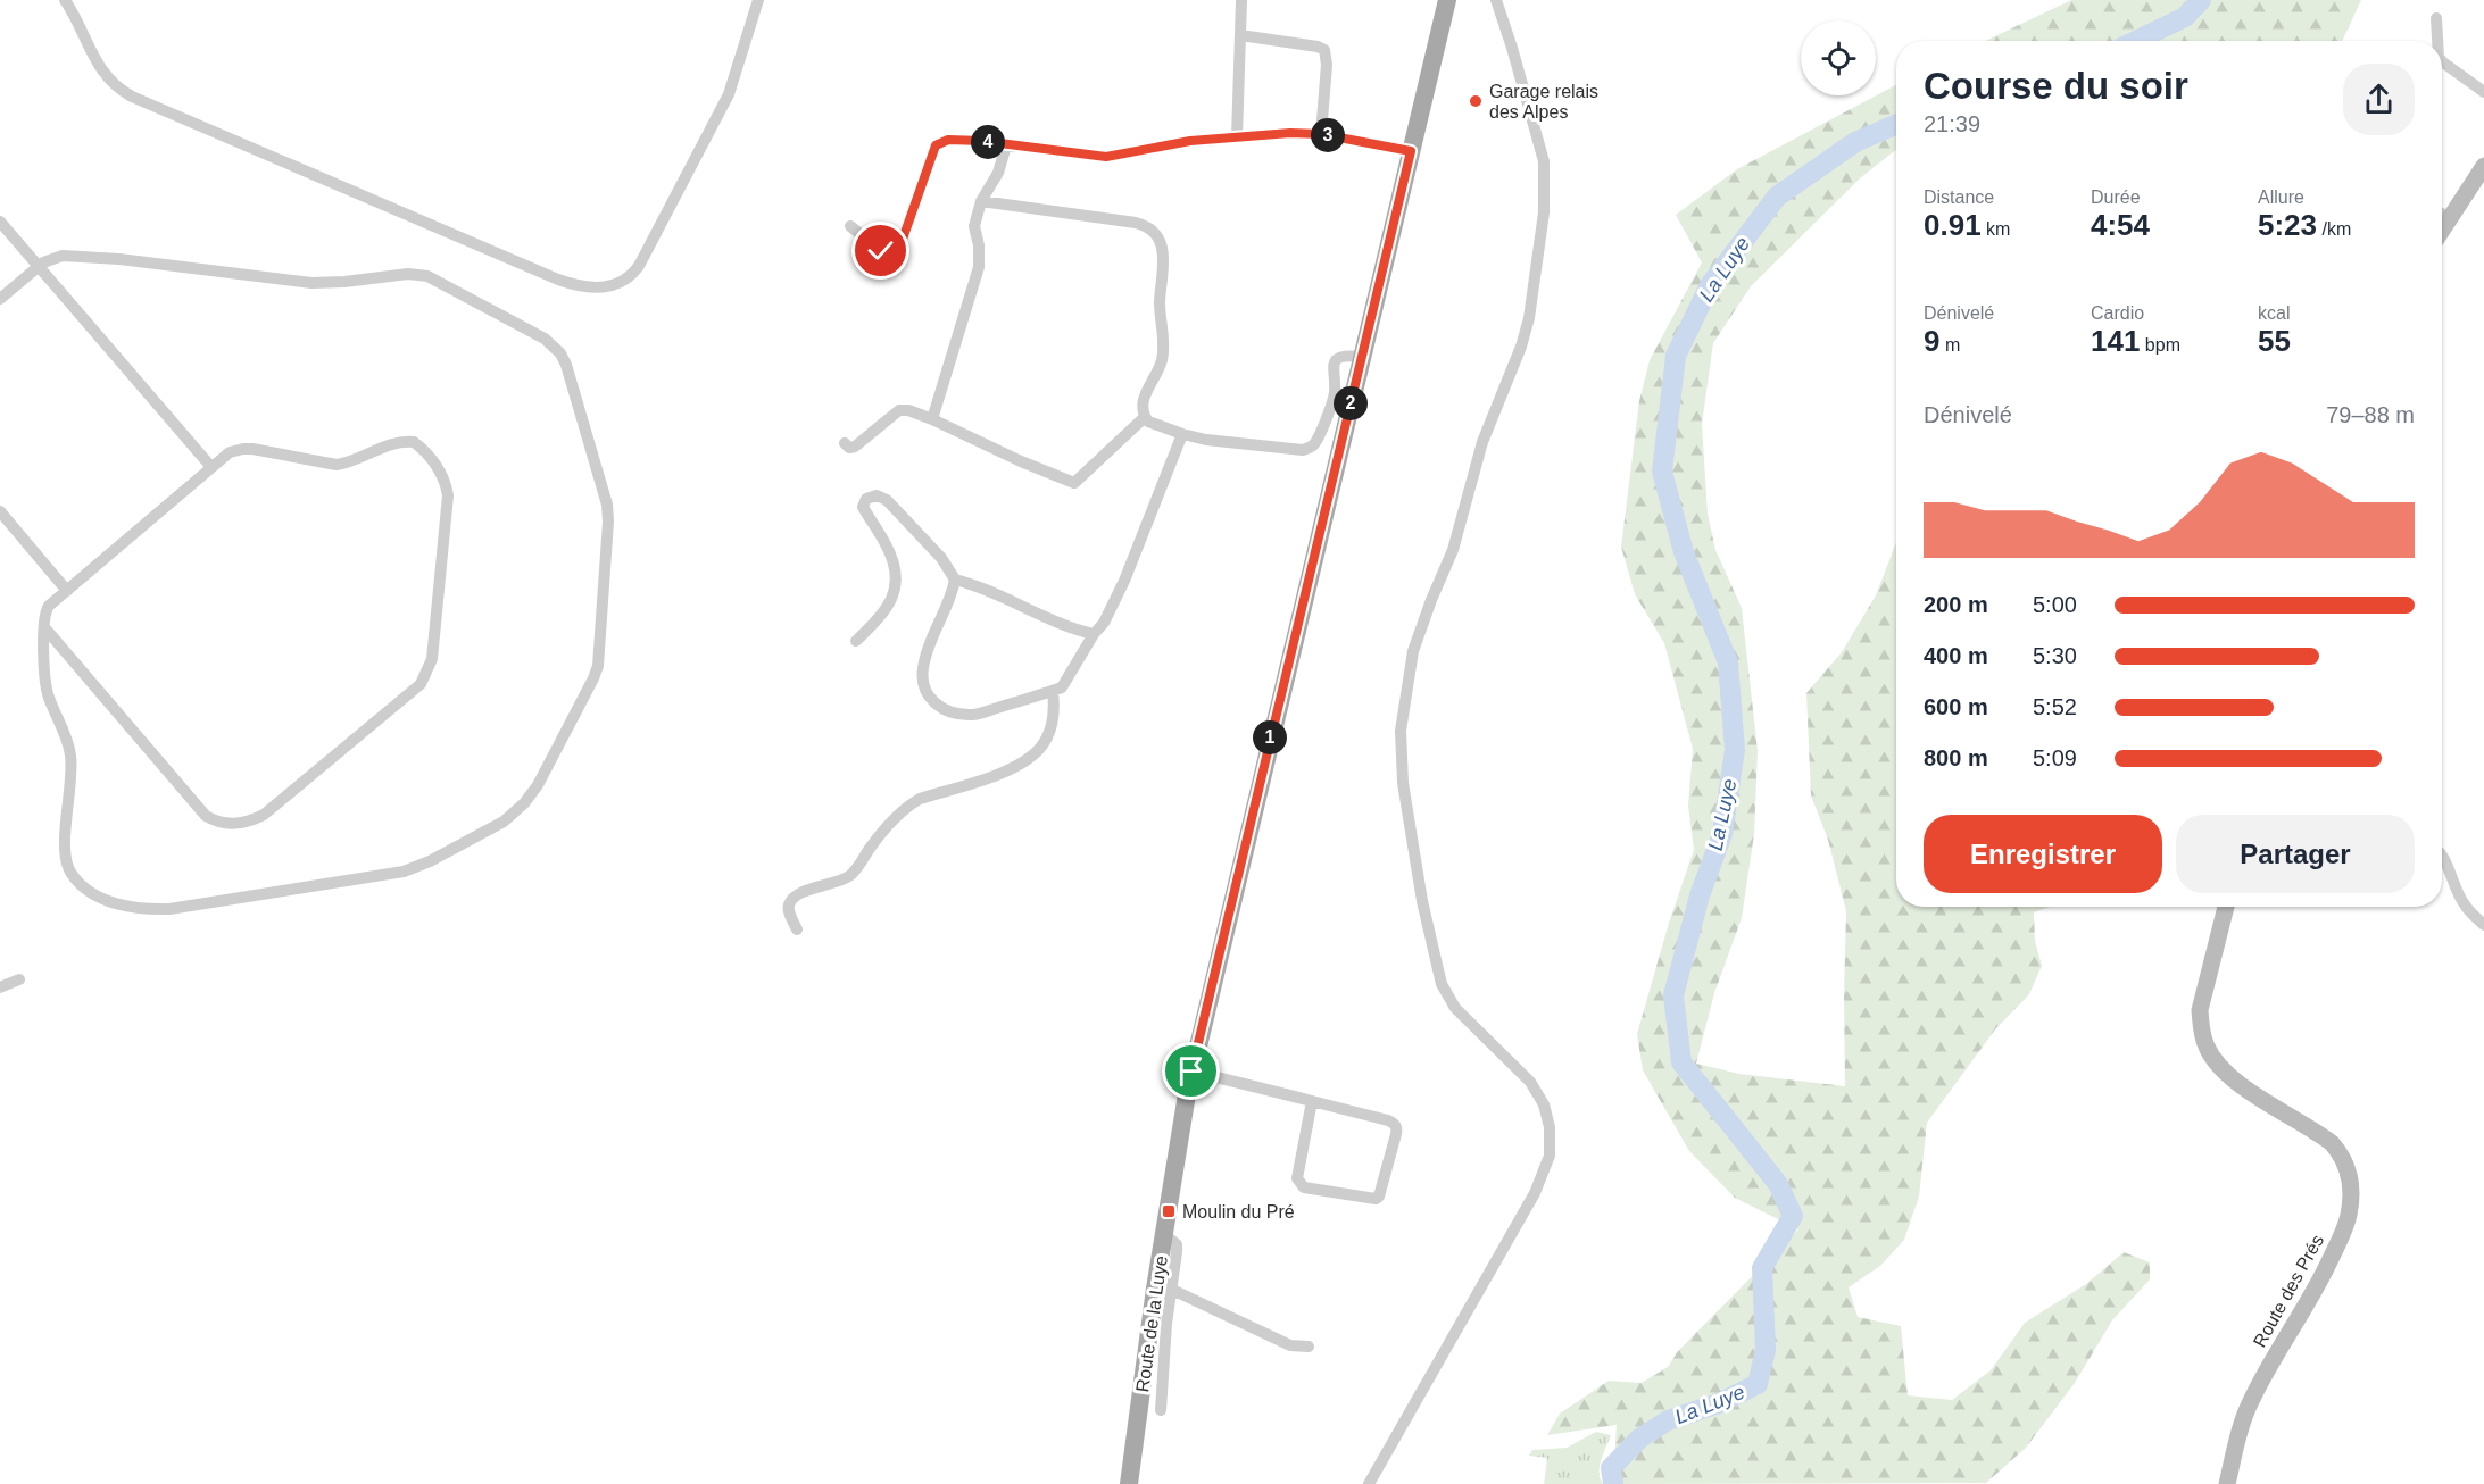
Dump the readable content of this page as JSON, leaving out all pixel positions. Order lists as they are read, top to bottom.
{
  "streets": {
    "main road": ["Route de la Luye"],
    "street": ["Route des Prés"]
  },
  "water": ["La Luye"],
  "places": {
    "other": ["Garage relais des Alpes"],
    "transit": ["Moulin du Pré"]
  },
  "page": {
    "heading": ["Course du soir", "21:39"],
    "pins": [
      "3",
      "4",
      "2",
      "1"
    ],
    "stats": [
      ["Distance", "0.91 km"],
      ["Durée", "4:54"],
      ["Allure", "5:23 /km"],
      ["Dénivelé", "9 m"],
      ["Cardio", "141 bpm"],
      ["kcal", "55"]
    ],
    "chart": ["Dénivelé", "79–88 m"],
    "list": [
      {
        "name": "200 m",
        "note": "5:00"
      },
      {
        "name": "400 m",
        "note": "5:30"
      },
      {
        "name": "600 m",
        "note": "5:52"
      },
      {
        "name": "800 m",
        "note": "5:09"
      }
    ],
    "buttons": ["Enregistrer", "Partager"]
  }
}
